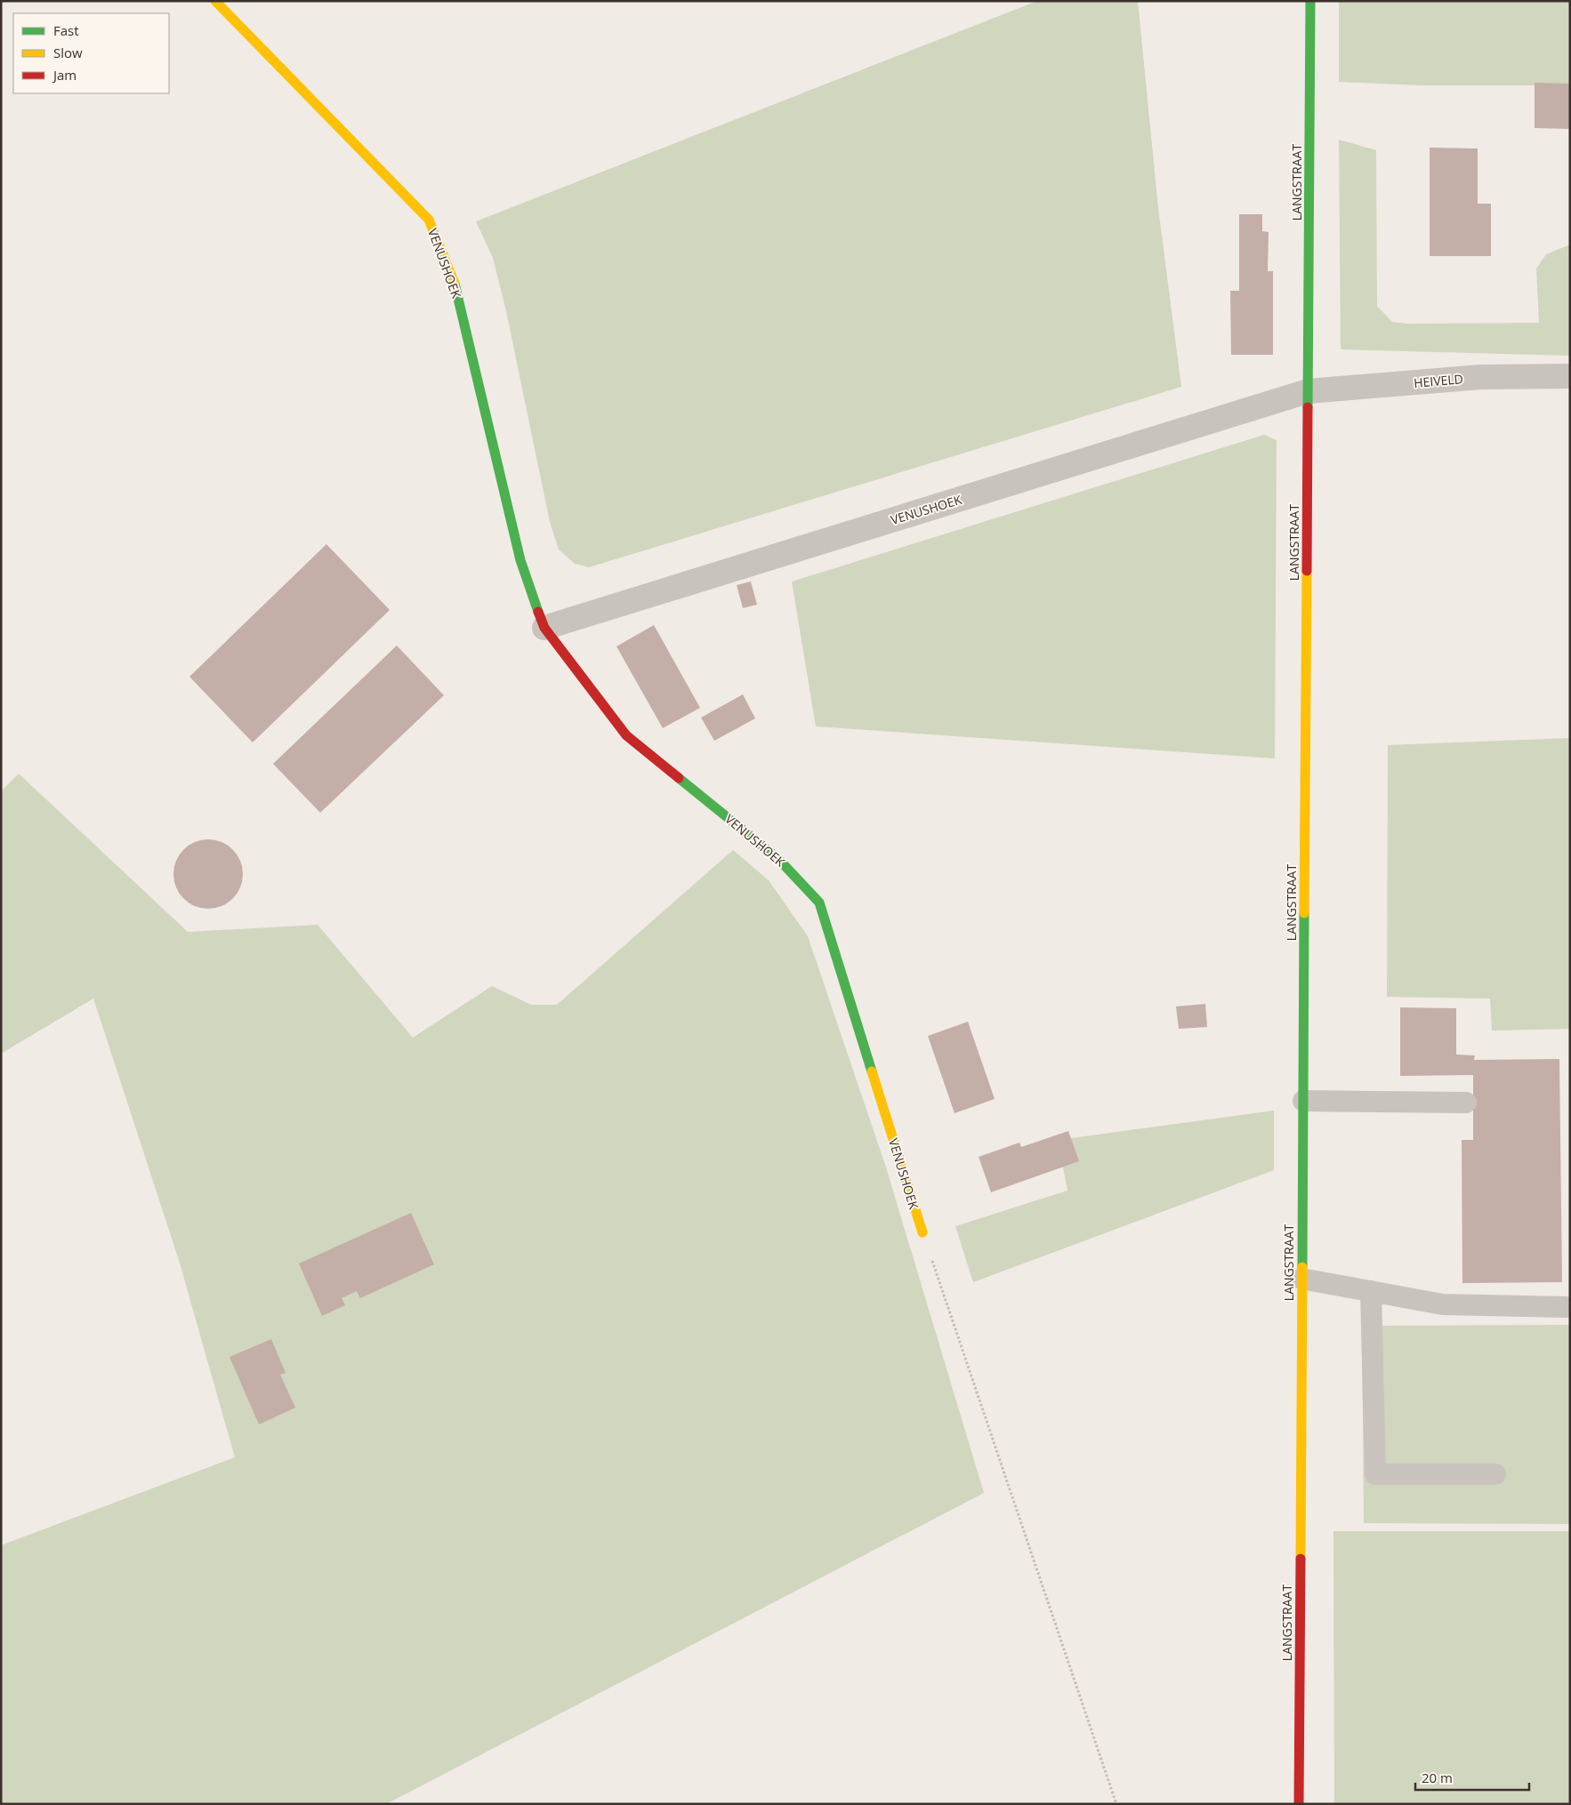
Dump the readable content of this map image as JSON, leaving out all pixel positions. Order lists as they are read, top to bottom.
{
  "streets": {
    "street": ["LANGSTRAAT", "VENUSHOEK", "HEIVELD"]
  },
  "crossings": [
    ["LANGSTRAAT", "VENUSHOEK"],
    ["LANGSTRAAT", "HEIVELD"],
    ["VENUSHOEK", "HEIVELD"]
  ],
  "legend": ["Fast", "Slow", "Jam"],
  "scale_bar": "20 m"
}
